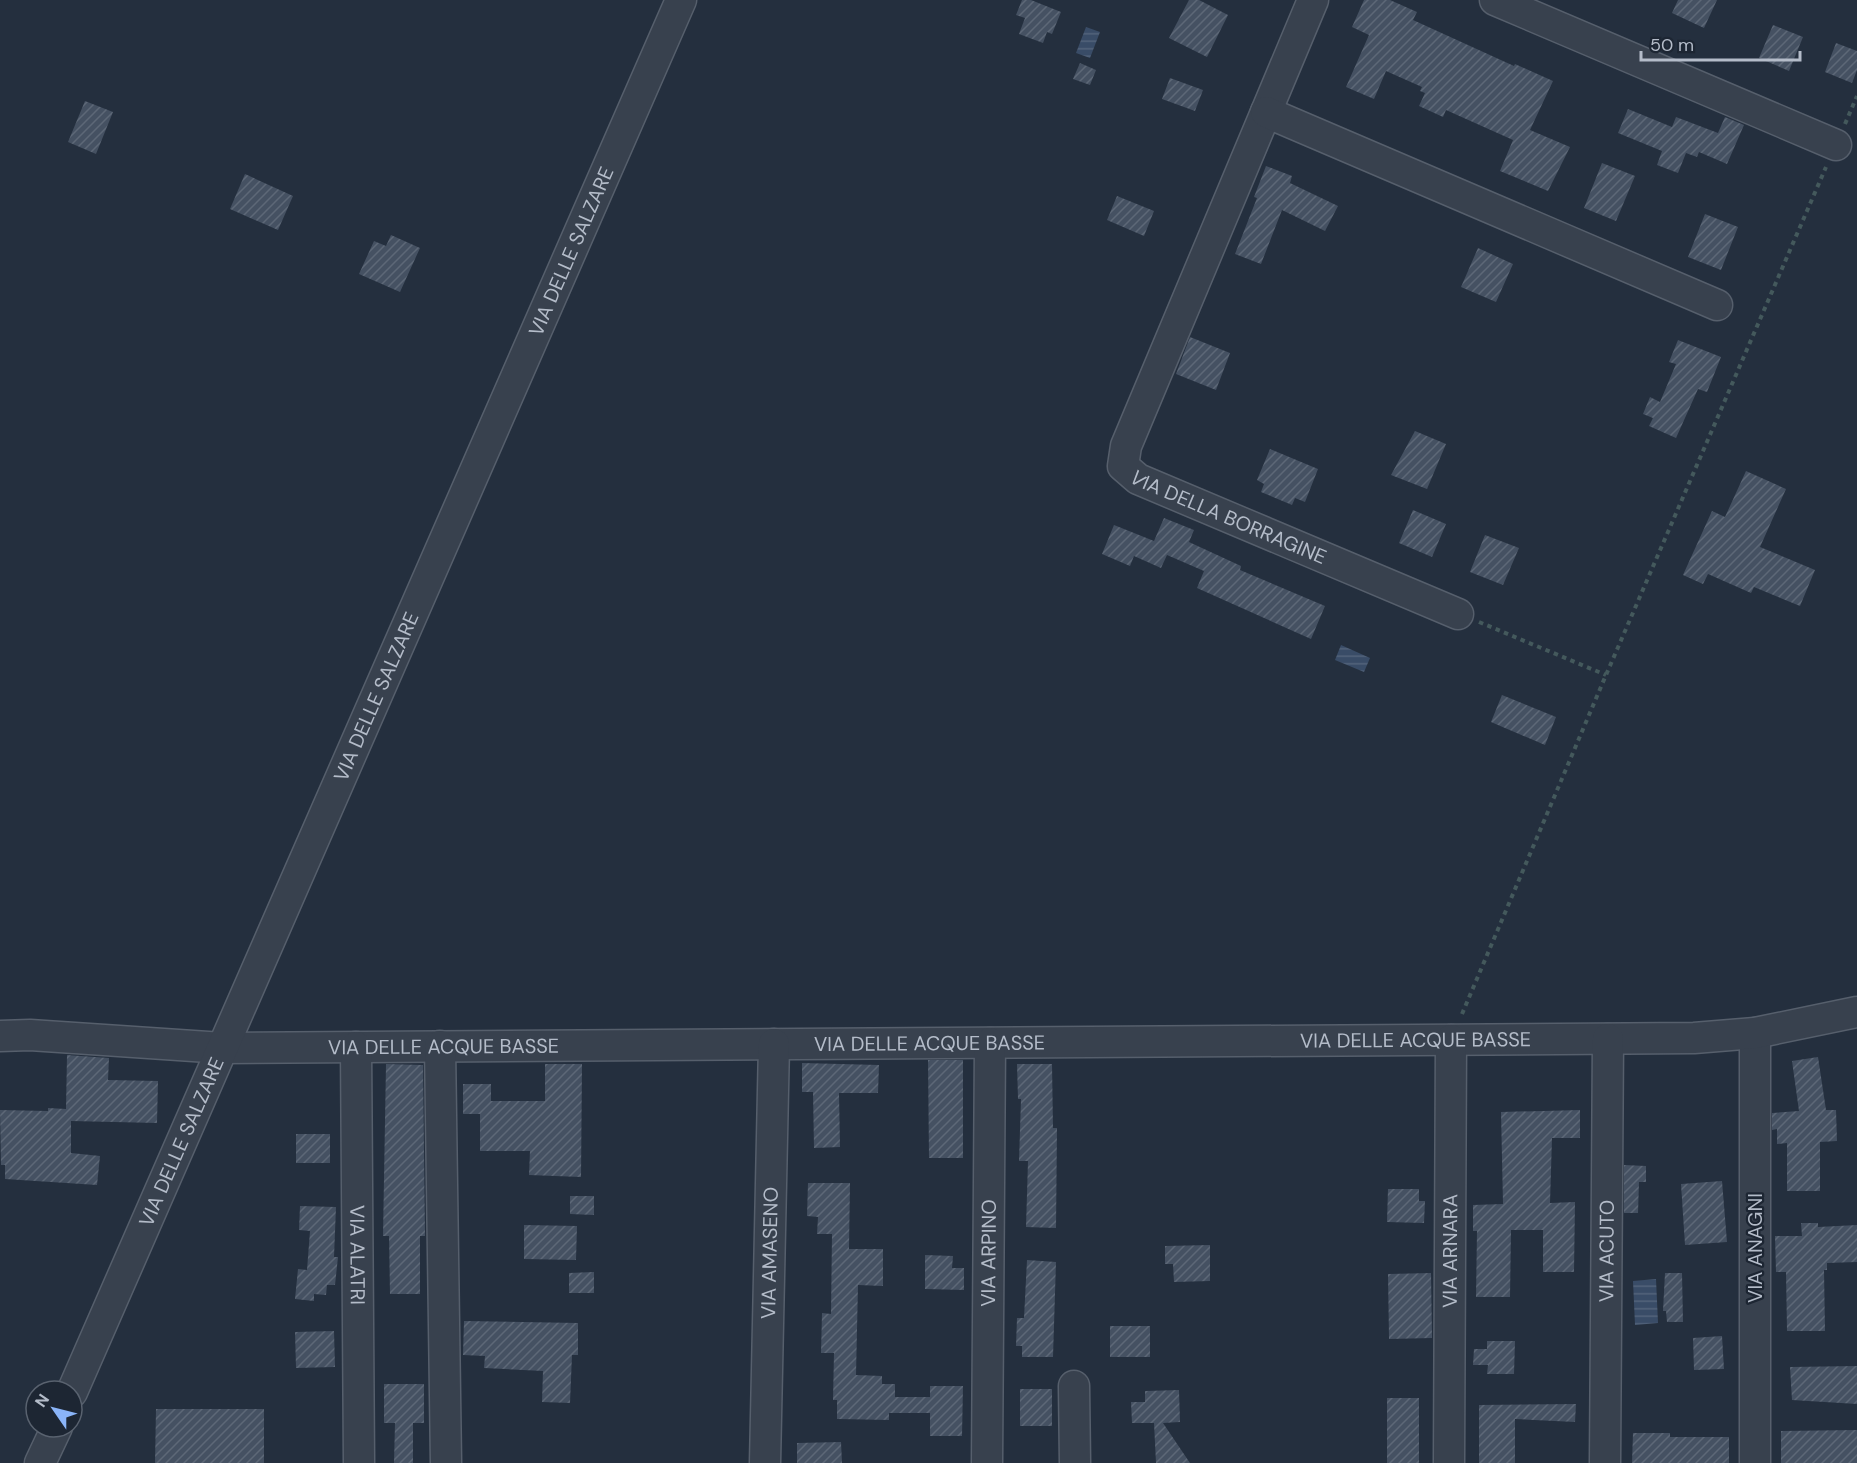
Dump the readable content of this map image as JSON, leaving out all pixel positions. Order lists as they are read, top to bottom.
{
  "streets": {
    "street": [
      "VIA DELLE SALZARE",
      "VIA DELLA BORRAGINE",
      "VIA DELLE ACQUE BASSE",
      "VIA ANAGNI",
      "VIA ARNARA",
      "VIA ACUTO",
      "VIA ARPINO",
      "VIA AMASENO",
      "VIA ALATRI"
    ]
  },
  "crossings": [
    ["VIA DELLE SALZARE", "VIA DELLE ACQUE BASSE"],
    ["VIA DELLE ACQUE BASSE", "VIA ANAGNI"],
    ["VIA DELLE ACQUE BASSE", "VIA ARNARA"],
    ["VIA DELLE ACQUE BASSE", "VIA ACUTO"],
    ["VIA DELLE ACQUE BASSE", "VIA ARPINO"],
    ["VIA DELLE ACQUE BASSE", "VIA AMASENO"],
    ["VIA DELLE ACQUE BASSE", "VIA ALATRI"]
  ],
  "scale_bar": "50 m",
  "north": "top left"
}
